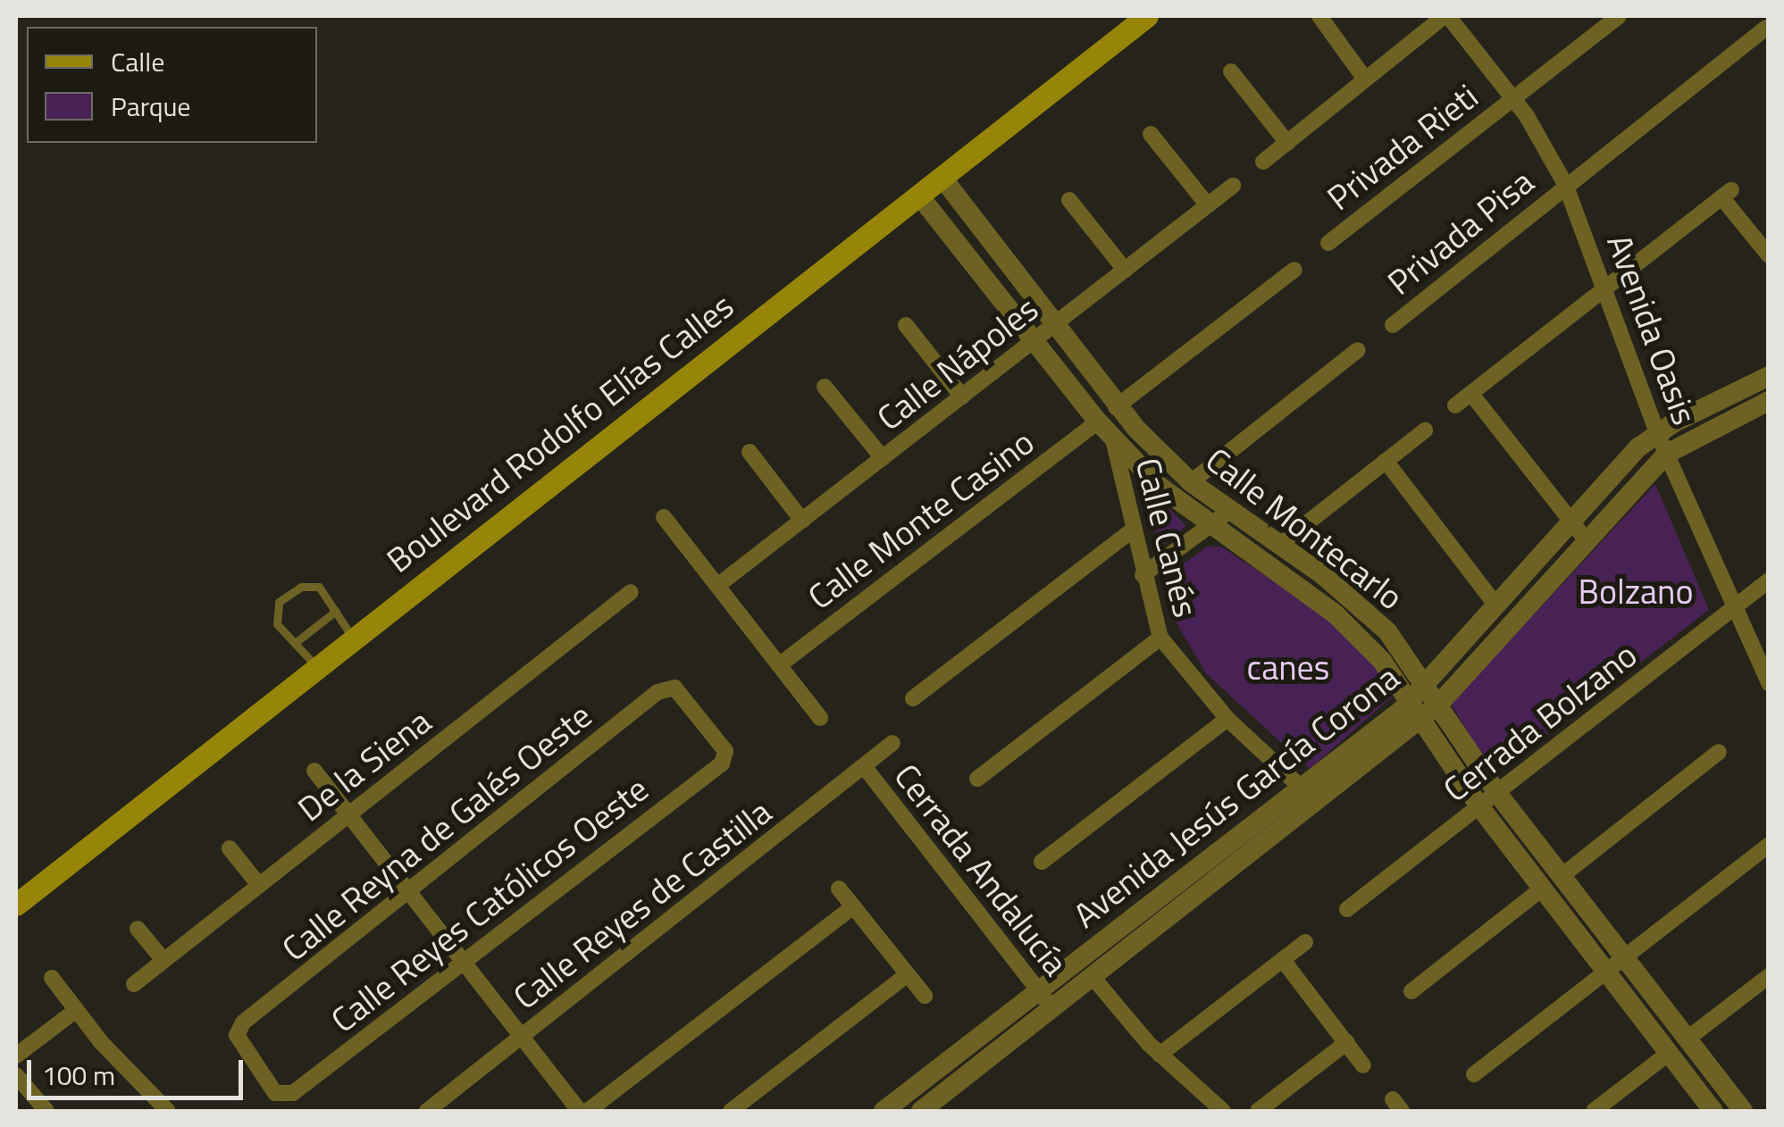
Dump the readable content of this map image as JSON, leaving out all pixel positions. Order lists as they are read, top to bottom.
{
  "streets": {
    "main road": ["Boulevard Rodolfo Elías Calles"],
    "street": [
      "Privada Rieti",
      "Privada Pisa",
      "Avenida Oasis",
      "Calle Nápoles",
      "Calle Monte Casino",
      "Calle Montecarlo",
      "Calle Canés",
      "Cerrada Bolzano",
      "De la Siena",
      "Avenida Jesús García Corona",
      "Calle Reyna de Galés Oeste",
      "Cerrada Andalucía",
      "Calle Reyes Católicos Oeste",
      "Calle Reyes de Castilla"
    ]
  },
  "crossings": [
    ["Privada Rieti", "Avenida Oasis"],
    ["Privada Pisa", "Avenida Oasis"],
    ["Avenida Oasis", "Cerrada Bolzano"],
    ["Avenida Oasis", "Avenida Jesús García Corona"],
    ["Calle Nápoles", "Calle Montecarlo"],
    ["Boulevard Rodolfo Elías Calles", "Calle Montecarlo"],
    ["Calle Monte Casino", "Calle Montecarlo"],
    ["Calle Montecarlo", "Calle Canés"],
    ["Calle Montecarlo", "Cerrada Bolzano"],
    ["Calle Montecarlo", "Avenida Jesús García Corona"],
    ["Calle Canés", "Avenida Jesús García Corona"],
    ["Avenida Jesús García Corona", "Cerrada Andalucía"],
    ["Calle Reyna de Galés Oeste", "Calle Reyes Católicos Oeste"],
    ["Cerrada Andalucía", "Calle Reyes de Castilla"]
  ],
  "parks": ["Bolzano", "canes"],
  "legend": ["Calle", "Parque"],
  "scale_bar": "100 m"
}
